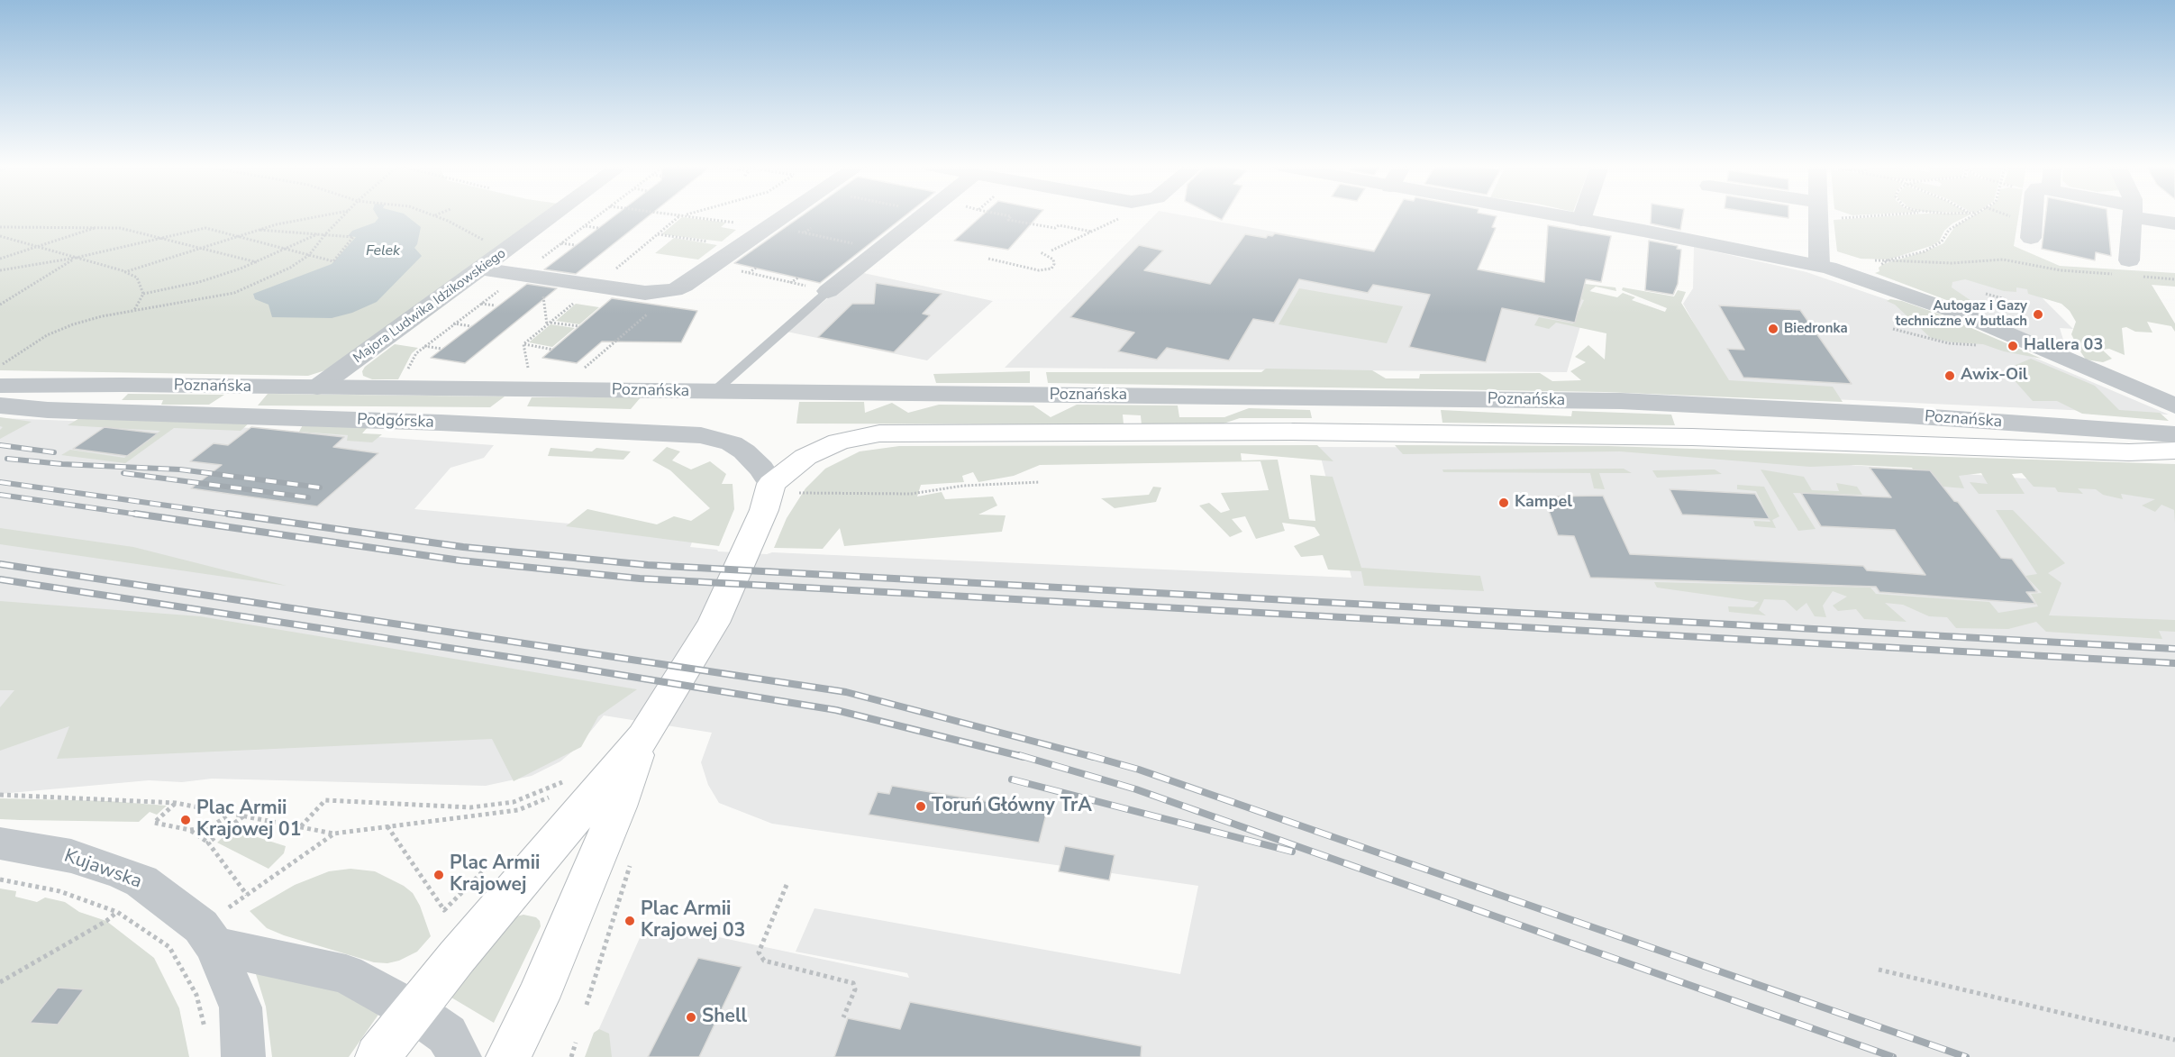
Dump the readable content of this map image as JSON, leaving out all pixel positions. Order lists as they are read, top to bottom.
{
  "streets": {
    "main road": ["Poznańska"],
    "street": ["Majora Ludwika Idzikowskiego", "Podgórska", "Kujawska"]
  },
  "crossings": [
    ["Majora Ludwika Idzikowskiego", "Poznańska"],
    ["Poznańska", "Podgórska"]
  ],
  "water": ["Felek"],
  "places": [
    "Autogaz i Gazy techniczne w butlach",
    "Biedronka",
    "Hallera 03",
    "Awix-Oil",
    "Kampel",
    "Toruń Główny TrA",
    "Plac Armii Krajowej 01",
    "Plac Armii Krajowej",
    "Plac Armii Krajowej 03",
    "Shell"
  ]
}
